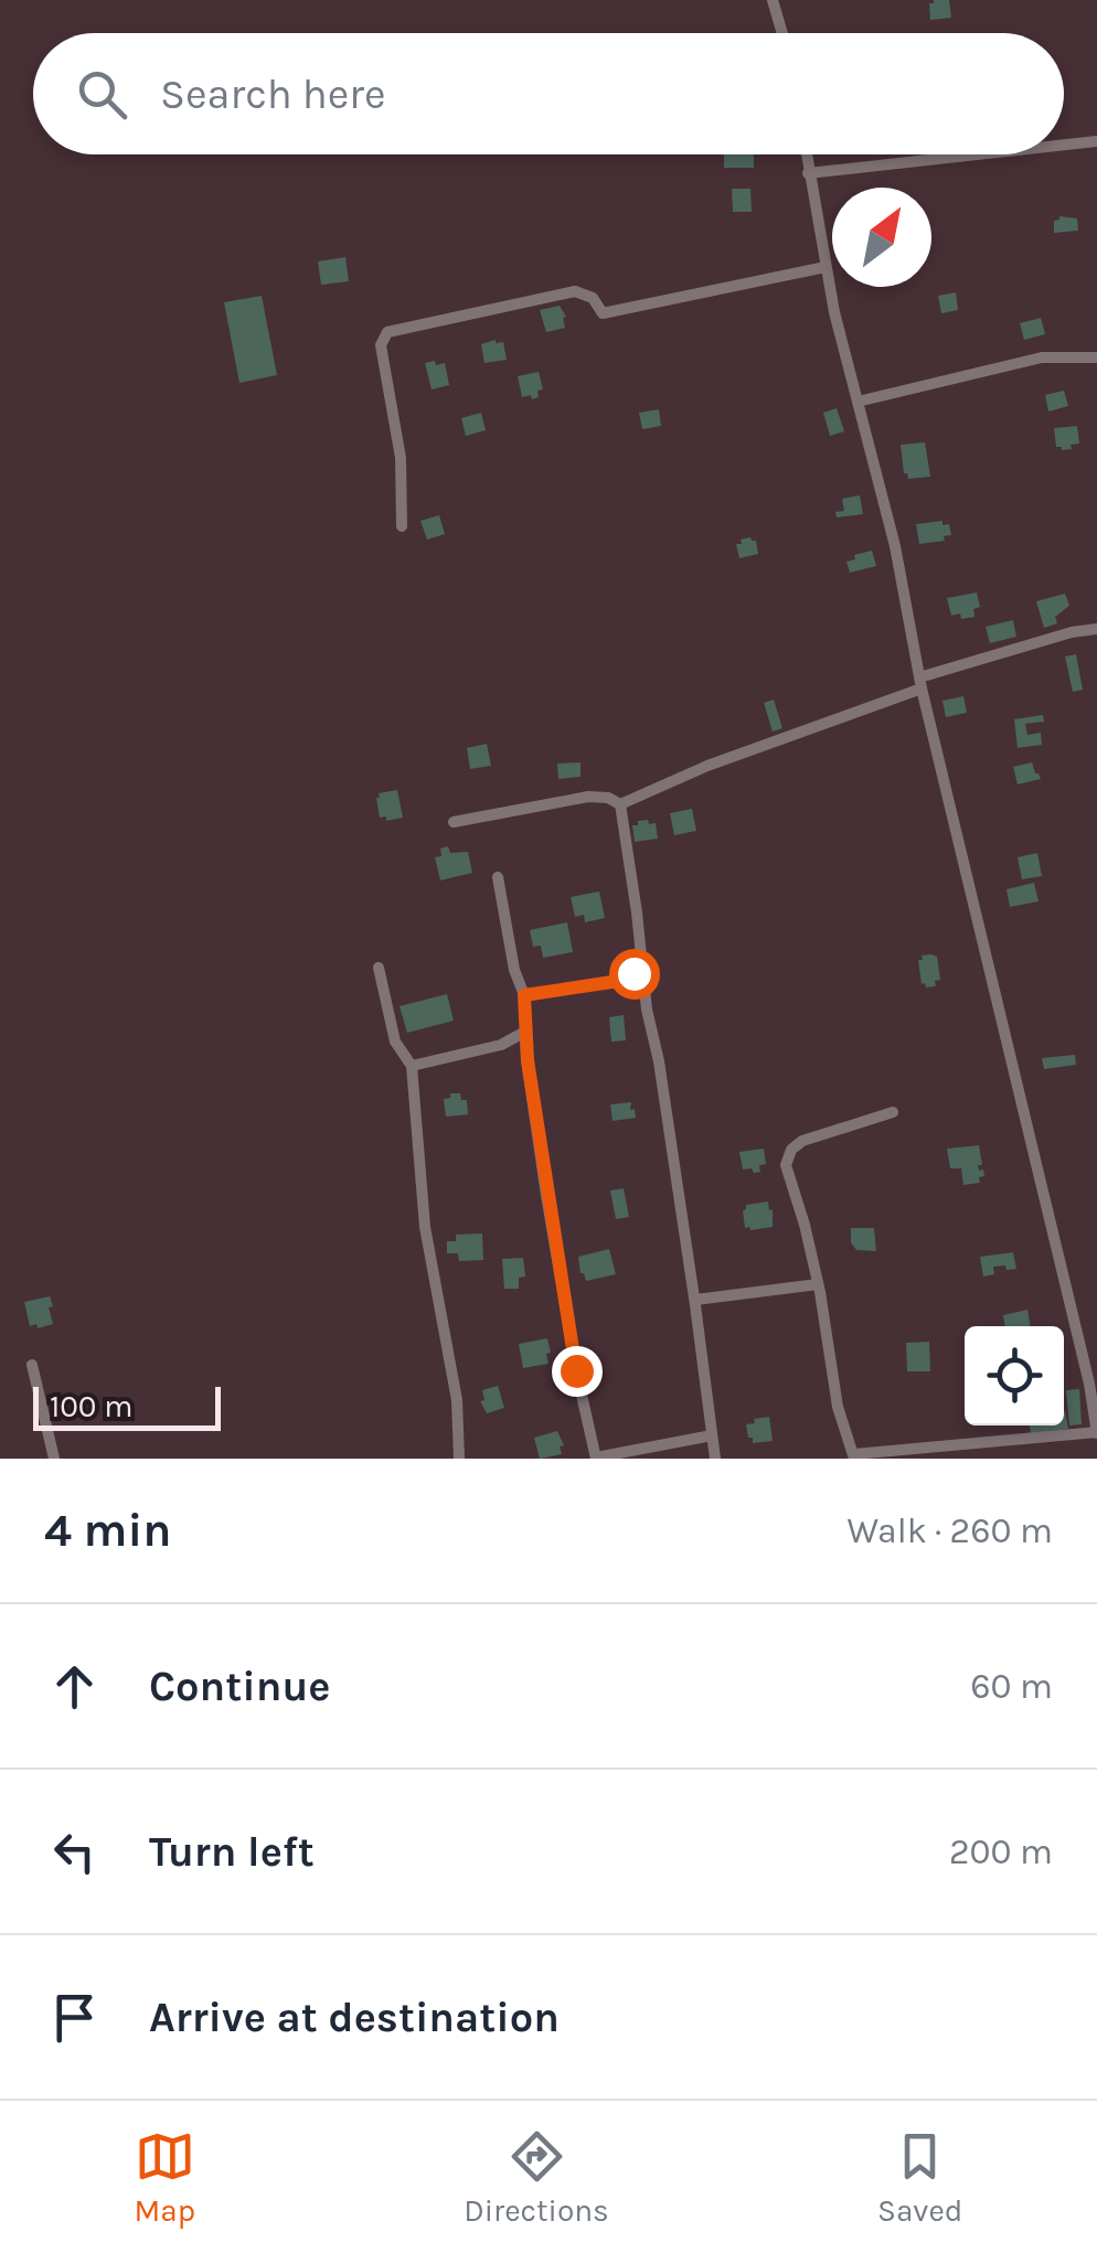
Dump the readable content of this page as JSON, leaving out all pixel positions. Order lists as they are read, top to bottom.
{
  "scale_bar": "100 m",
  "north": "top right",
  "page": {
    "search": "Search here",
    "scale": "100 m",
    "heading": ["4 min", "Walk · 260 m"],
    "list": [
      ["Continue", "60 m"],
      ["Turn left", "200 m"],
      "Arrive at destination"
    ],
    "nav": ["Map", "Directions", "Saved"]
  }
}
